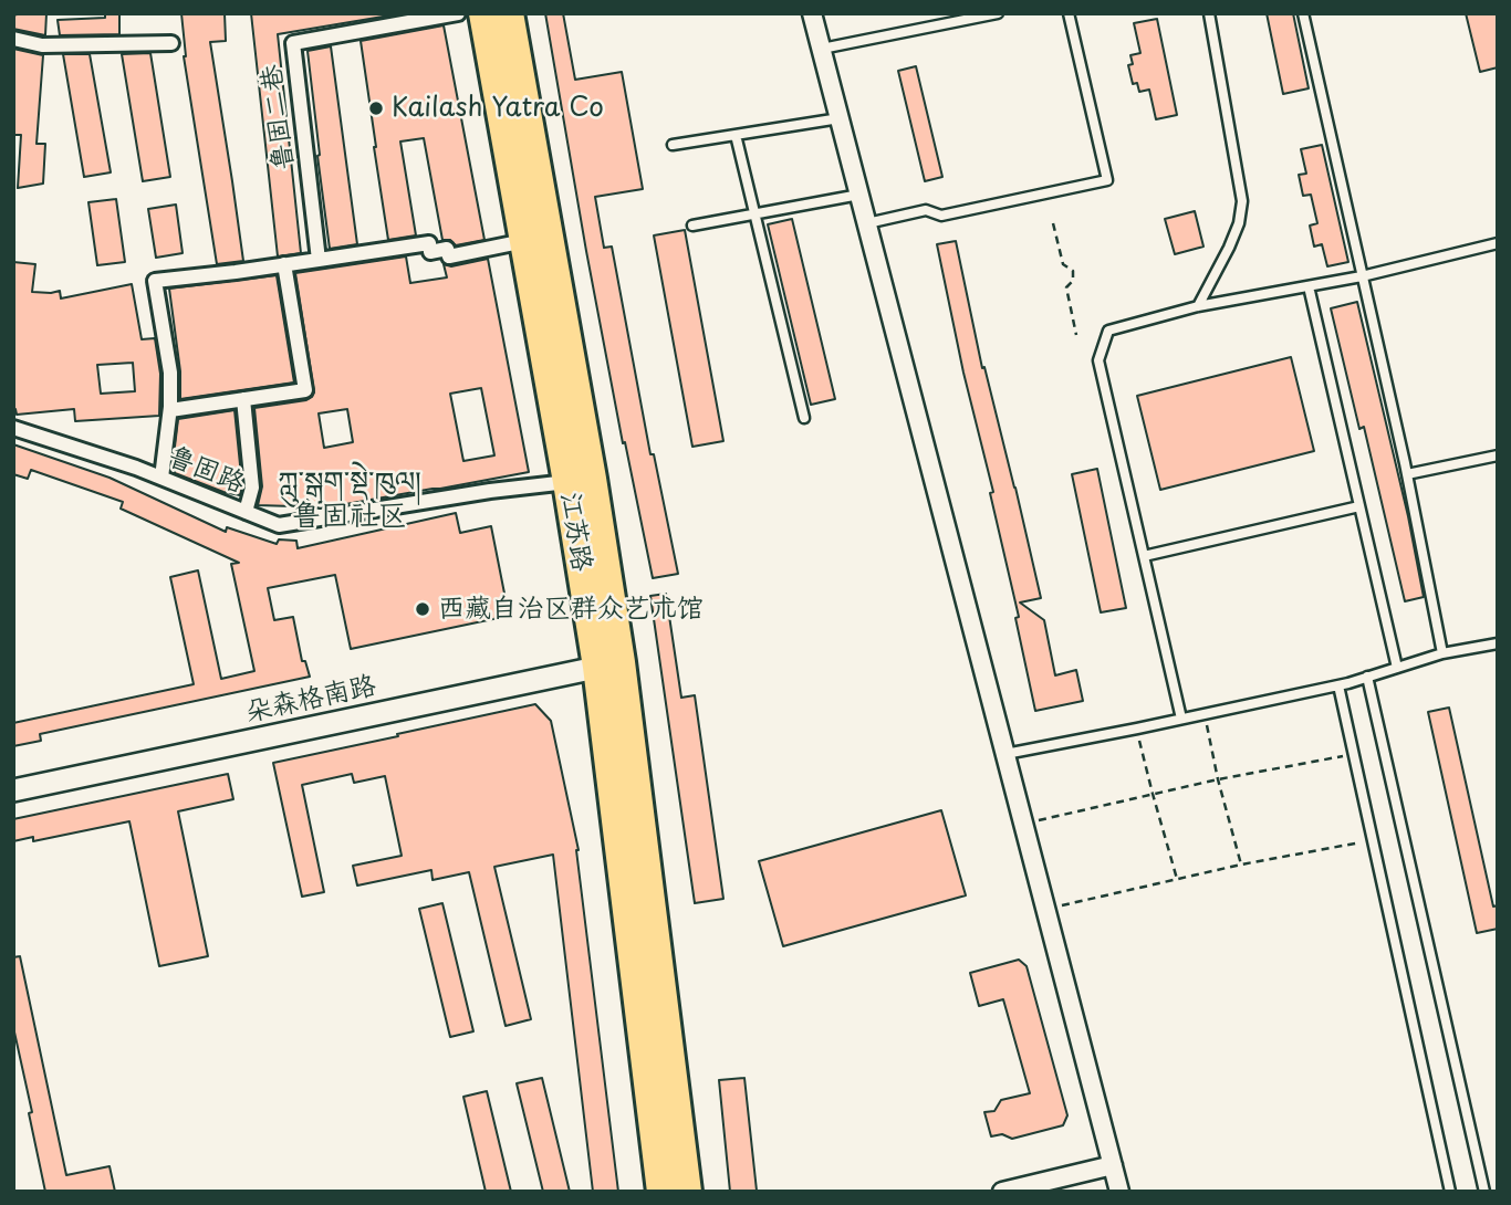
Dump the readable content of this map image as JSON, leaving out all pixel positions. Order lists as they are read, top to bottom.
{
  "streets": {
    "highway": ["江苏路"],
    "street": ["鲁固二巷", "鲁固路", "朵森格南路"]
  },
  "crossings": [
    ["鲁固路", "江苏路"],
    ["江苏路", "朵森格南路"]
  ],
  "districts": ["ཀླུ་སྒུག་སྡེ་ཁུལ། 鲁固社区"],
  "places": ["Kailash Yatra Co", "西藏自治区群众艺术馆"]
}
